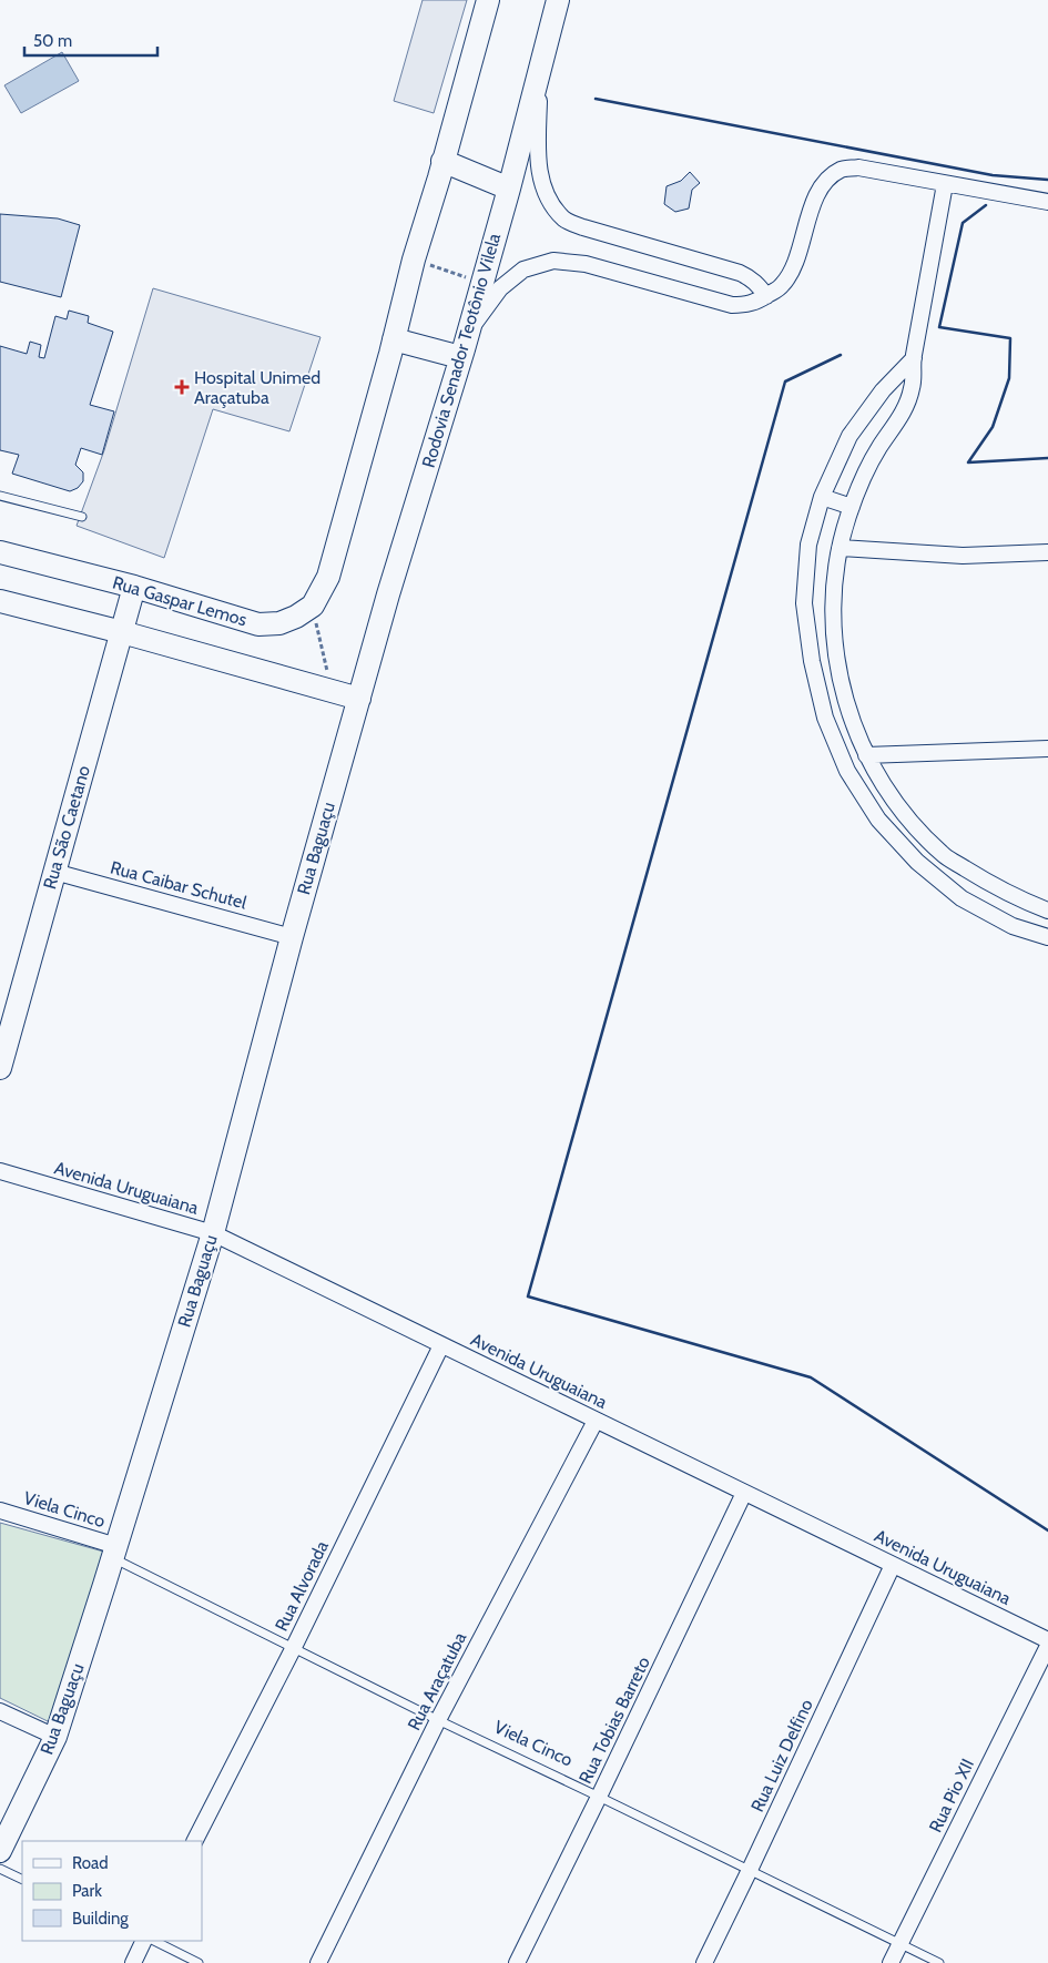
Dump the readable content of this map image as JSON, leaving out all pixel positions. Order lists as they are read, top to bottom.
{
  "streets": {
    "main road": [
      "Rodovia Senador Teotônio Vilela",
      "Rua Gaspar Lemos",
      "Rua São Caetano",
      "Rua Baguaçu"
    ],
    "street": [
      "Rua Caibar Schutel",
      "Avenida Uruguaiana",
      "Viela Cinco",
      "Rua Alvorada",
      "Rua Araçatuba",
      "Rua Tobias Barreto",
      "Rua Luiz Delfino",
      "Rua Pio XII"
    ]
  },
  "crossings": [
    ["Rodovia Senador Teotônio Vilela", "Rua Baguaçu"],
    ["Rua Gaspar Lemos", "Rua São Caetano"],
    ["Rua São Caetano", "Rua Caibar Schutel"],
    ["Rua Baguaçu", "Rua Caibar Schutel"],
    ["Rua Baguaçu", "Avenida Uruguaiana"],
    ["Rua Baguaçu", "Viela Cinco"],
    ["Avenida Uruguaiana", "Rua Alvorada"],
    ["Avenida Uruguaiana", "Rua Araçatuba"],
    ["Avenida Uruguaiana", "Rua Tobias Barreto"],
    ["Avenida Uruguaiana", "Rua Luiz Delfino"],
    ["Viela Cinco", "Rua Alvorada"],
    ["Viela Cinco", "Rua Araçatuba"],
    ["Viela Cinco", "Rua Tobias Barreto"],
    ["Viela Cinco", "Rua Luiz Delfino"],
    ["Viela Cinco", "Rua Pio XII"]
  ],
  "places": {
    "health": ["Hospital Unimed Araçatuba"]
  },
  "legend": ["Road", "Park", "Building"],
  "scale_bar": "50 m"
}
